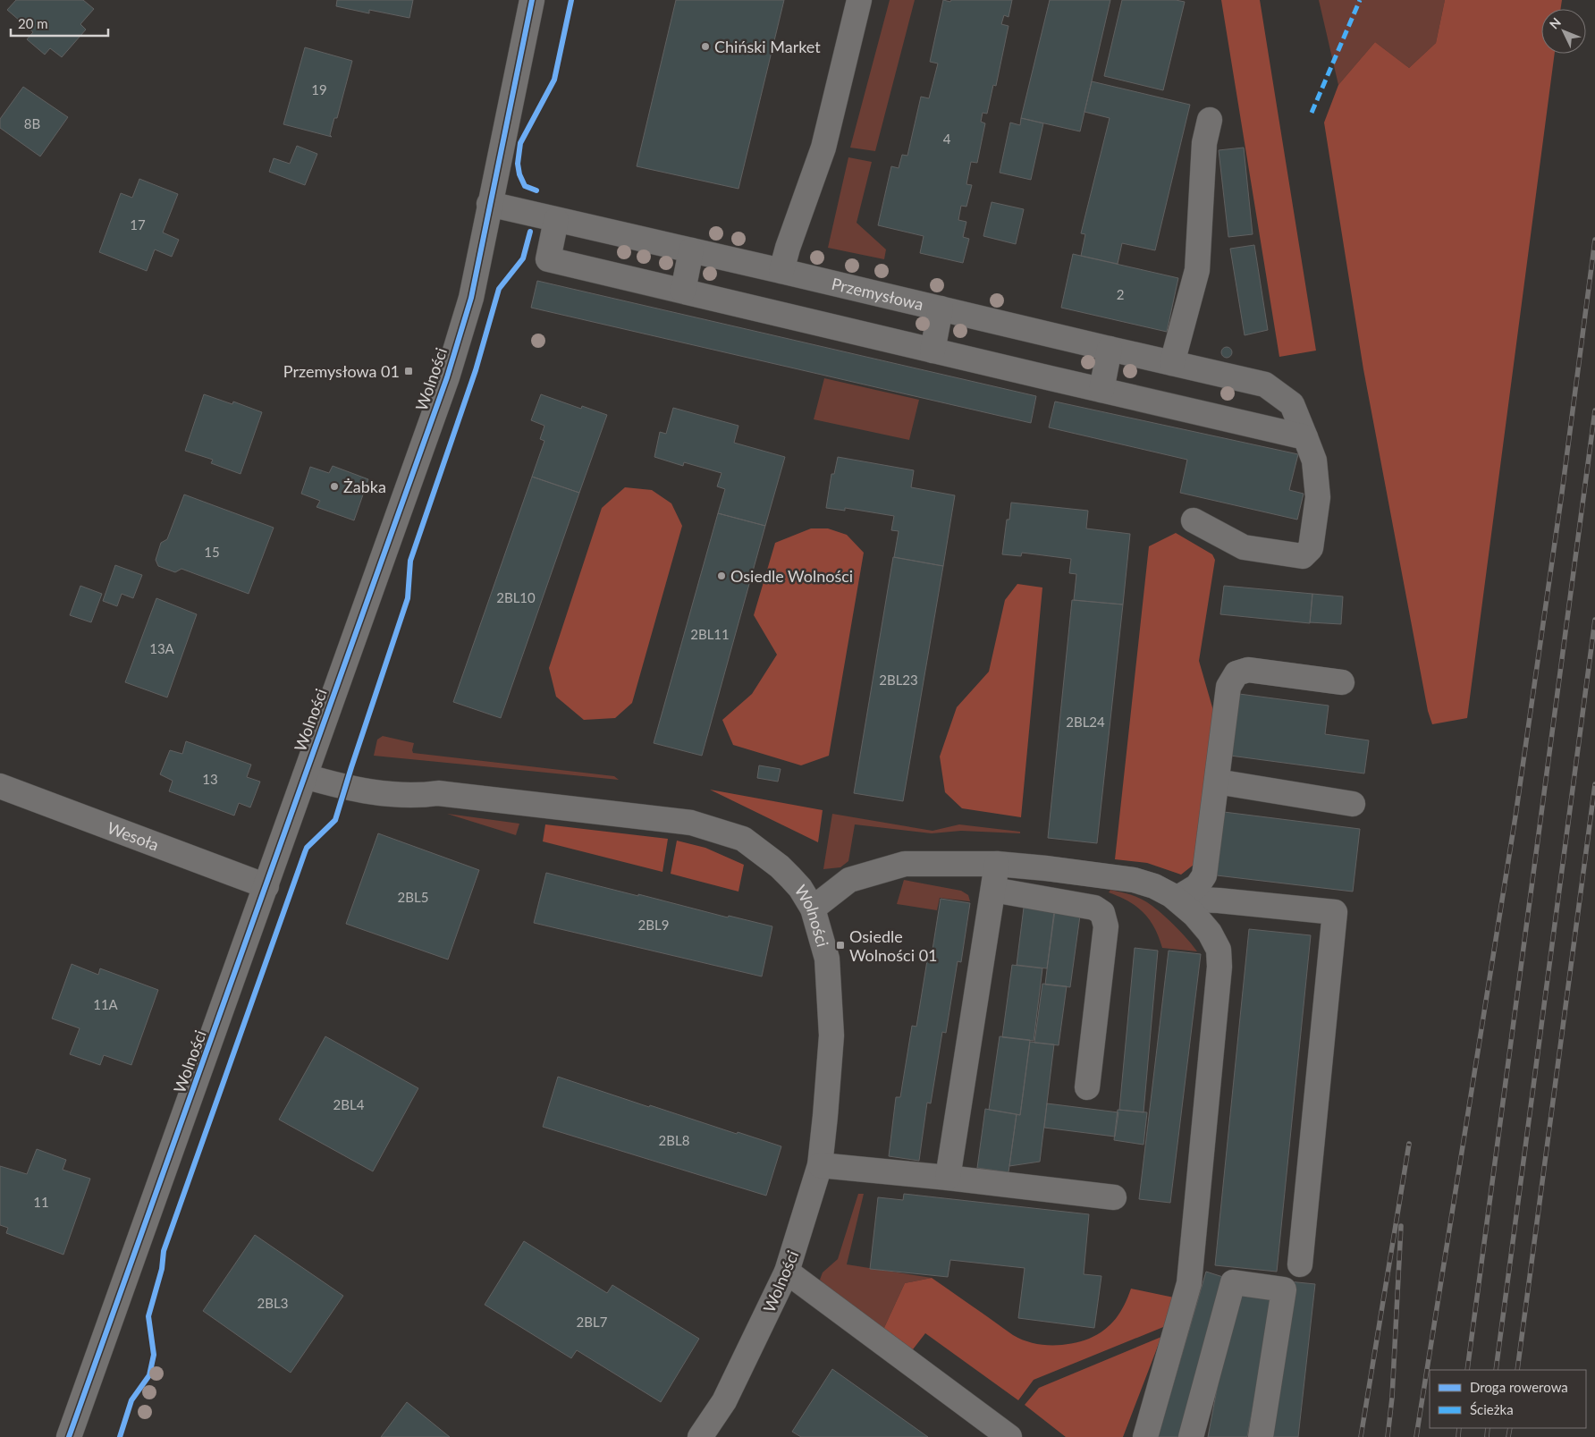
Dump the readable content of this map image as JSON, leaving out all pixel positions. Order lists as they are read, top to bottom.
{
  "streets": {
    "street": ["Przemysłowa", "Wolności", "Wesoła"]
  },
  "crossings": [
    ["Przemysłowa", "Wolności"],
    ["Wolności", "Wesoła"]
  ],
  "places": {
    "other": ["Chiński Market", "Żabka", "Osiedle Wolności"],
    "transit": ["Przemysłowa 01", "Osiedle Wolności 01"]
  },
  "house_numbers": [
    "19",
    "8B",
    "4",
    "17",
    "2",
    "15",
    "2BL10",
    "2BL11",
    "13A",
    "2BL23",
    "2BL24",
    "13",
    "2BL5",
    "2BL9",
    "11A",
    "2BL4",
    "2BL8",
    "11",
    "2BL3",
    "2BL7"
  ],
  "legend": ["Droga rowerowa", "Ścieżka"],
  "scale_bar": "20 m",
  "north": "top left"
}
